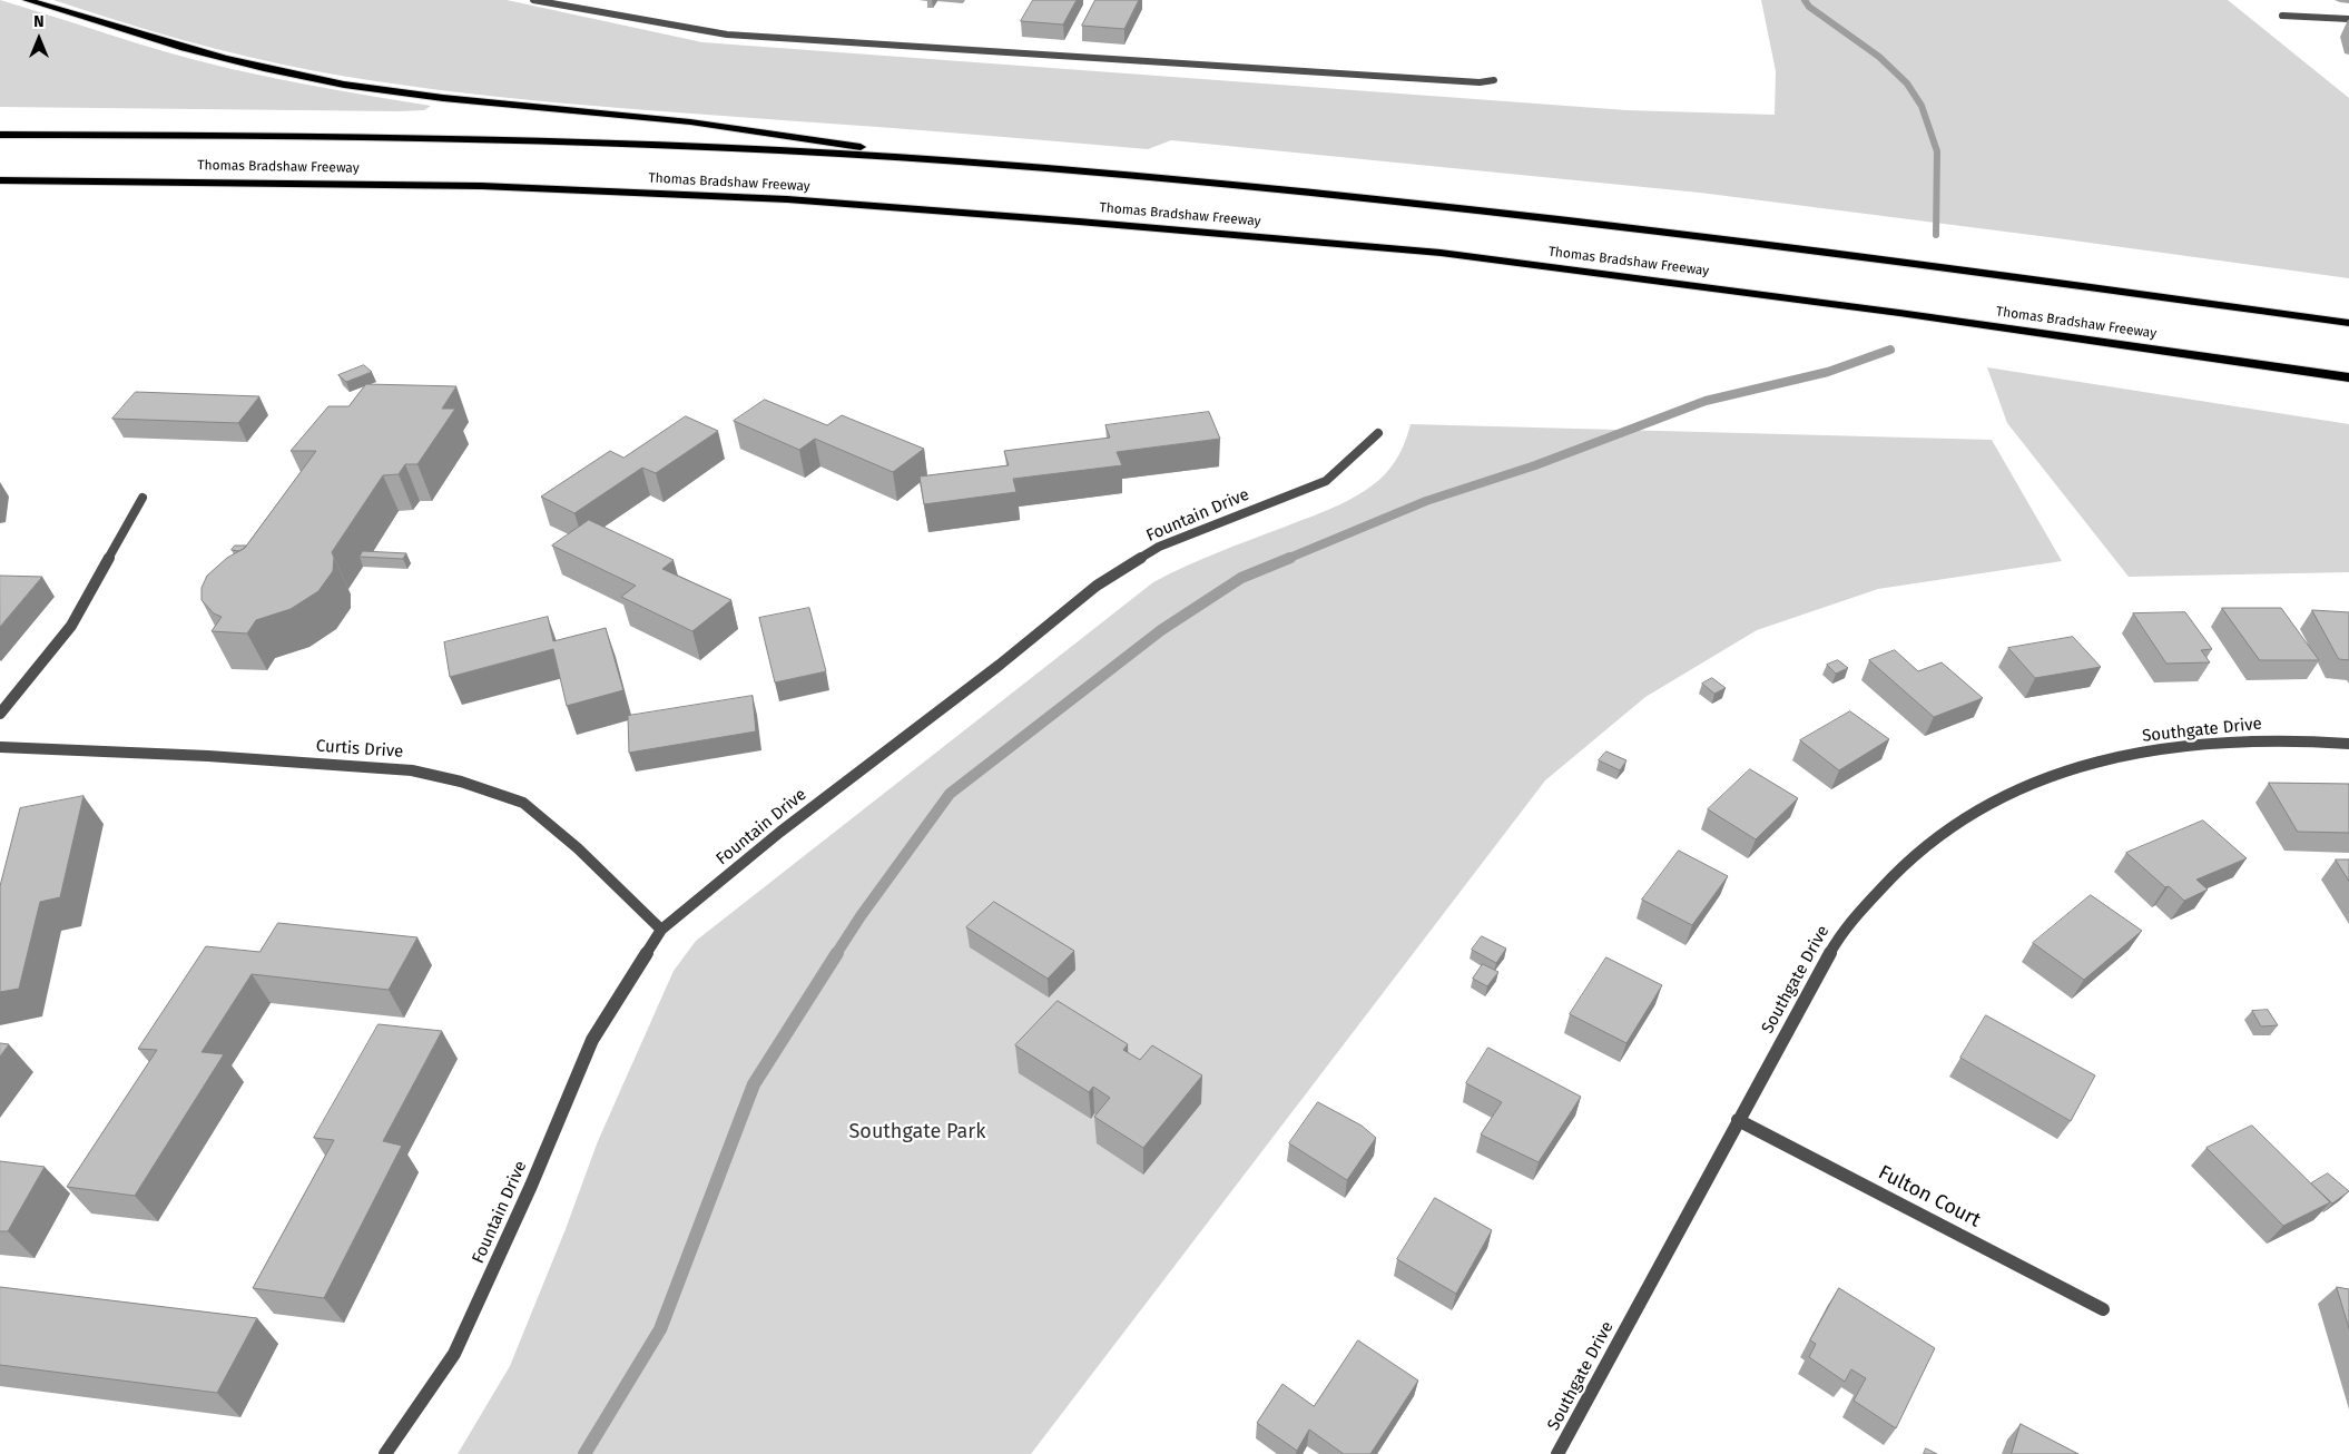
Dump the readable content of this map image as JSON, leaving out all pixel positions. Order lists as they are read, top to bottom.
{
  "streets": {
    "highway": ["Thomas Bradshaw Freeway"],
    "street": [
      "Fountain Drive",
      "Southgate Drive",
      "Curtis Drive",
      "Fulton Court"
    ]
  },
  "crossings": [
    ["Fountain Drive", "Curtis Drive"],
    ["Southgate Drive", "Fulton Court"]
  ],
  "parks": ["Southgate Park"],
  "north": "top"
}
